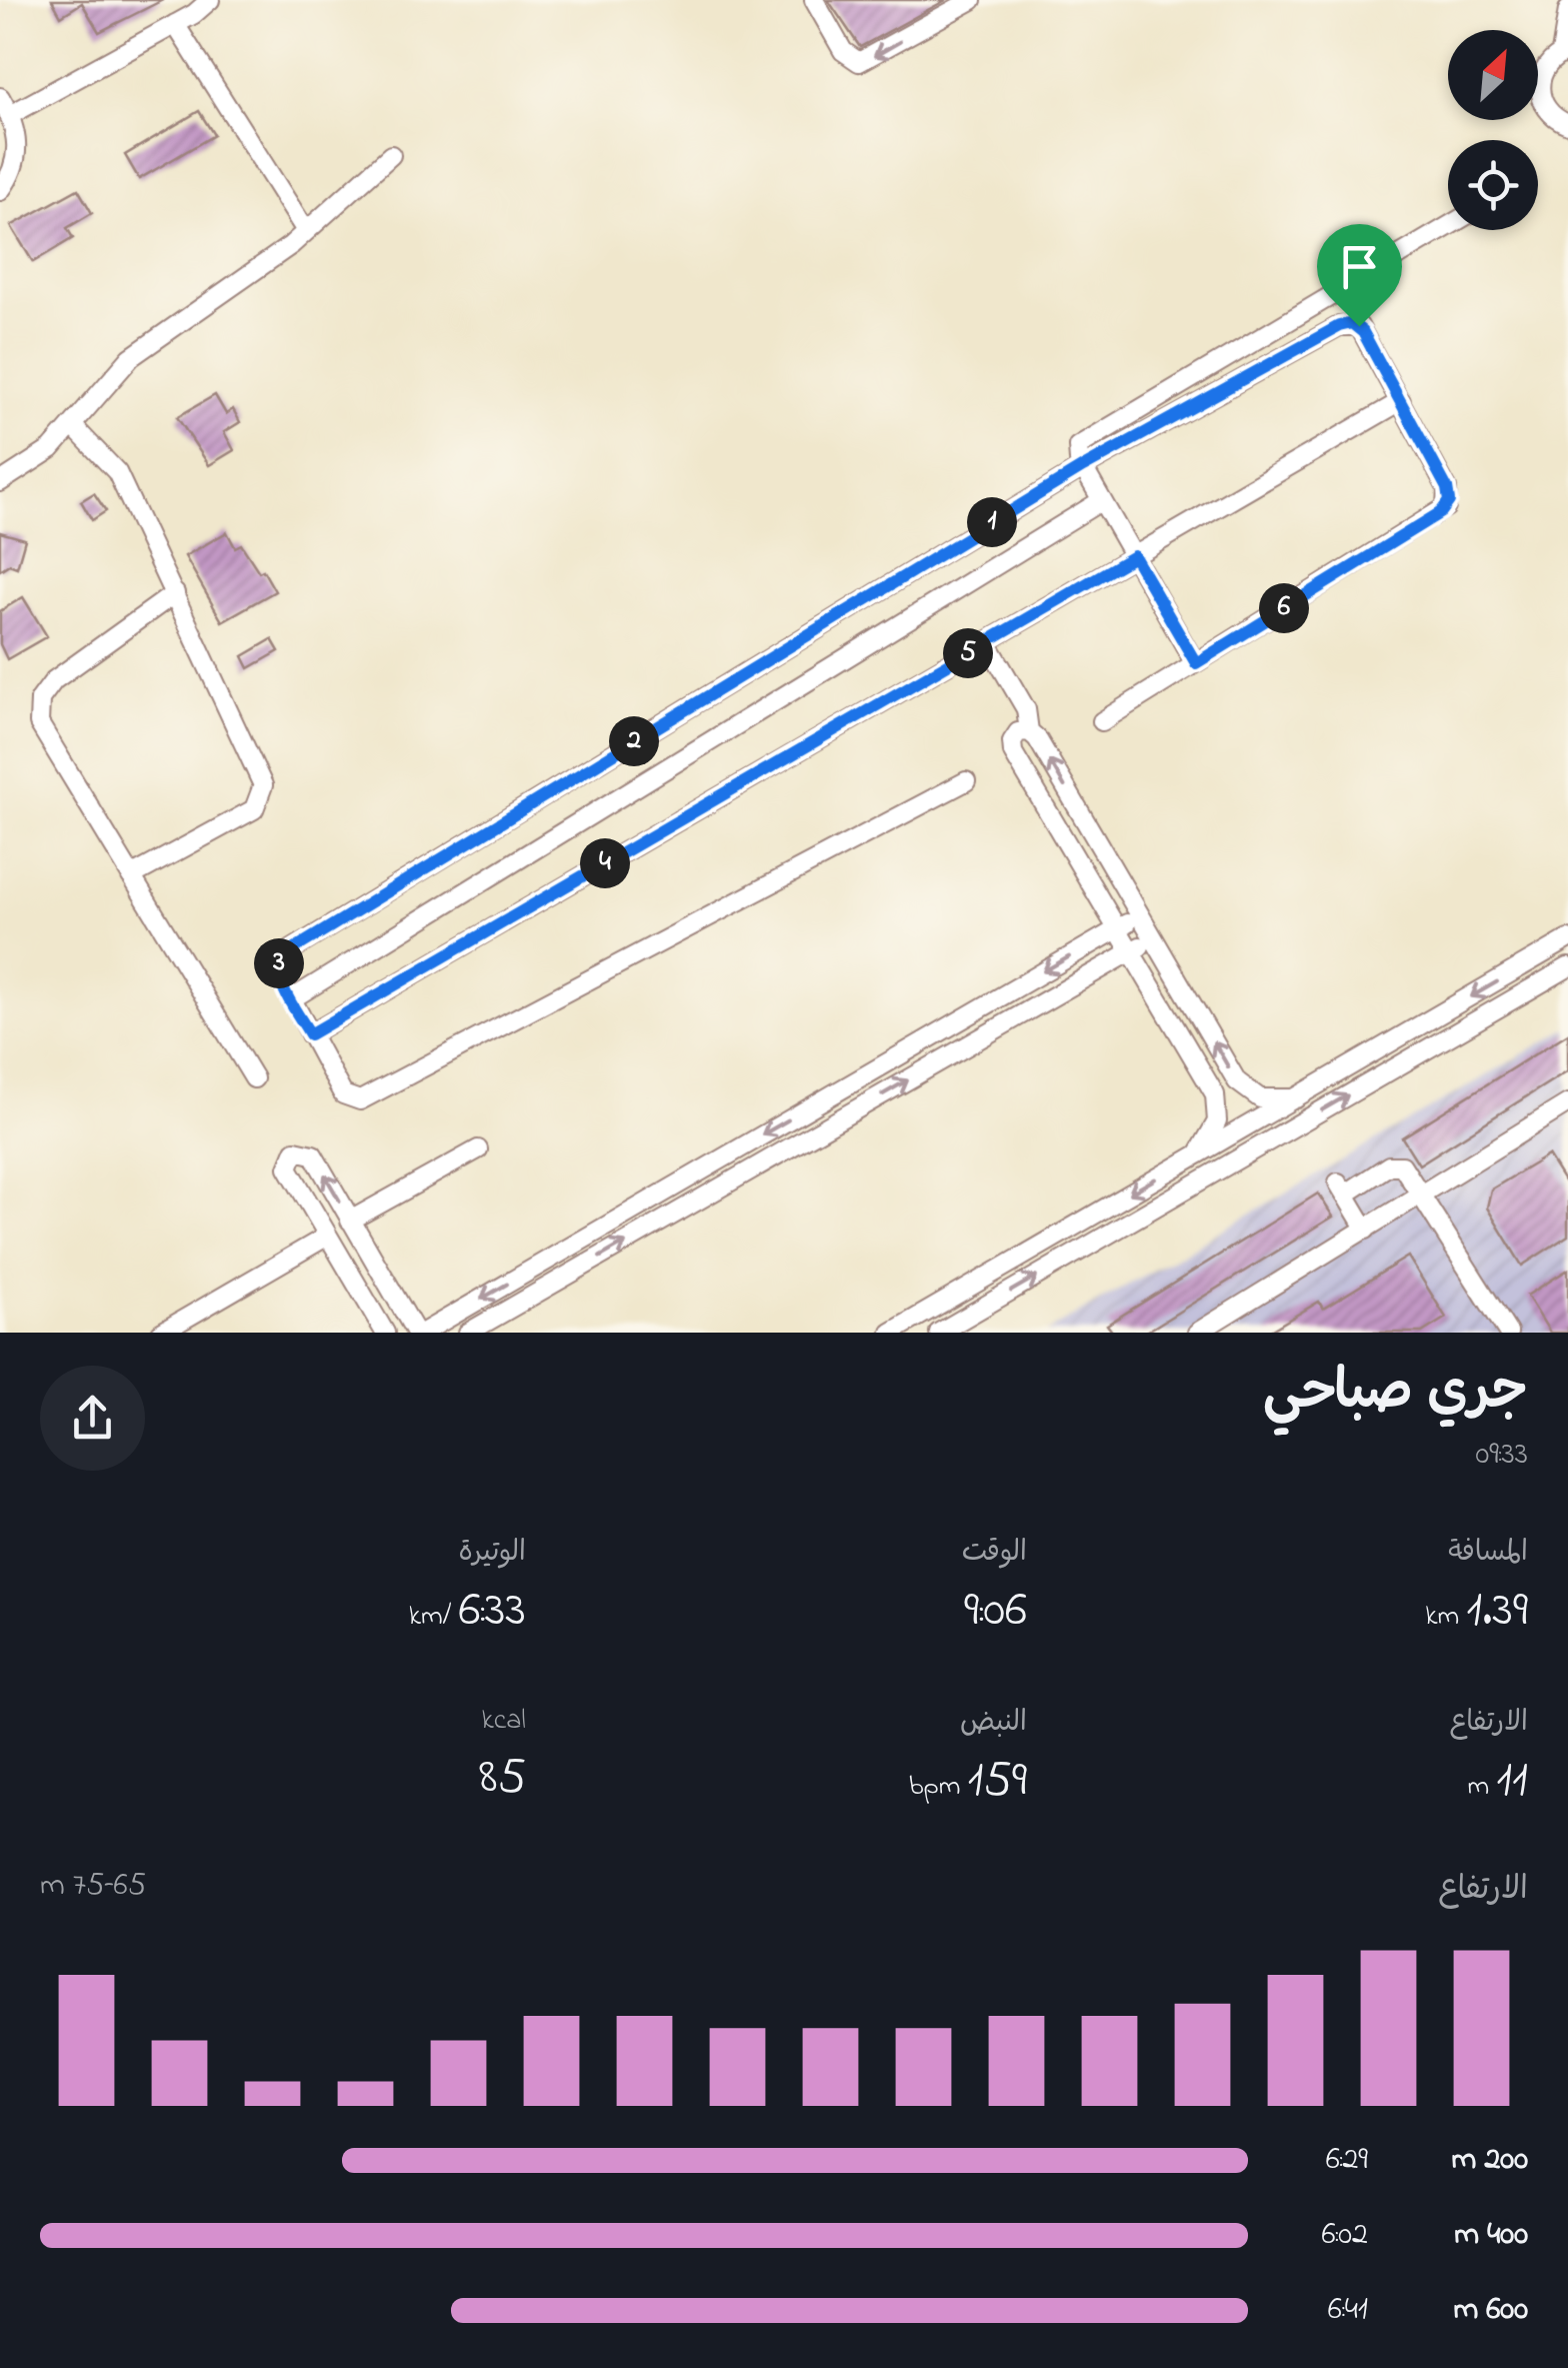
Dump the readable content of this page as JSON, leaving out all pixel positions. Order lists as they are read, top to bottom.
{
  "north": "top right",
  "page": {
    "pins": [
      "1",
      "6",
      "5",
      "2",
      "4",
      "3"
    ],
    "heading": ["جري صباحي", "09:33"],
    "stats": [
      ["المسافة", "1.39 km"],
      ["الوقت", "9:06"],
      ["الوتيرة", "6:33 /km"],
      ["الارتفاع", "11 m"],
      ["النبض", "159 bpm"],
      ["kcal", "85"]
    ],
    "chart": ["الارتفاع", "65–75 m"],
    "list": [
      {
        "name": "200 m",
        "note": "6:29"
      },
      {
        "name": "400 m",
        "note": "6:02"
      },
      {
        "name": "600 m",
        "note": "6:41"
      }
    ]
  }
}
